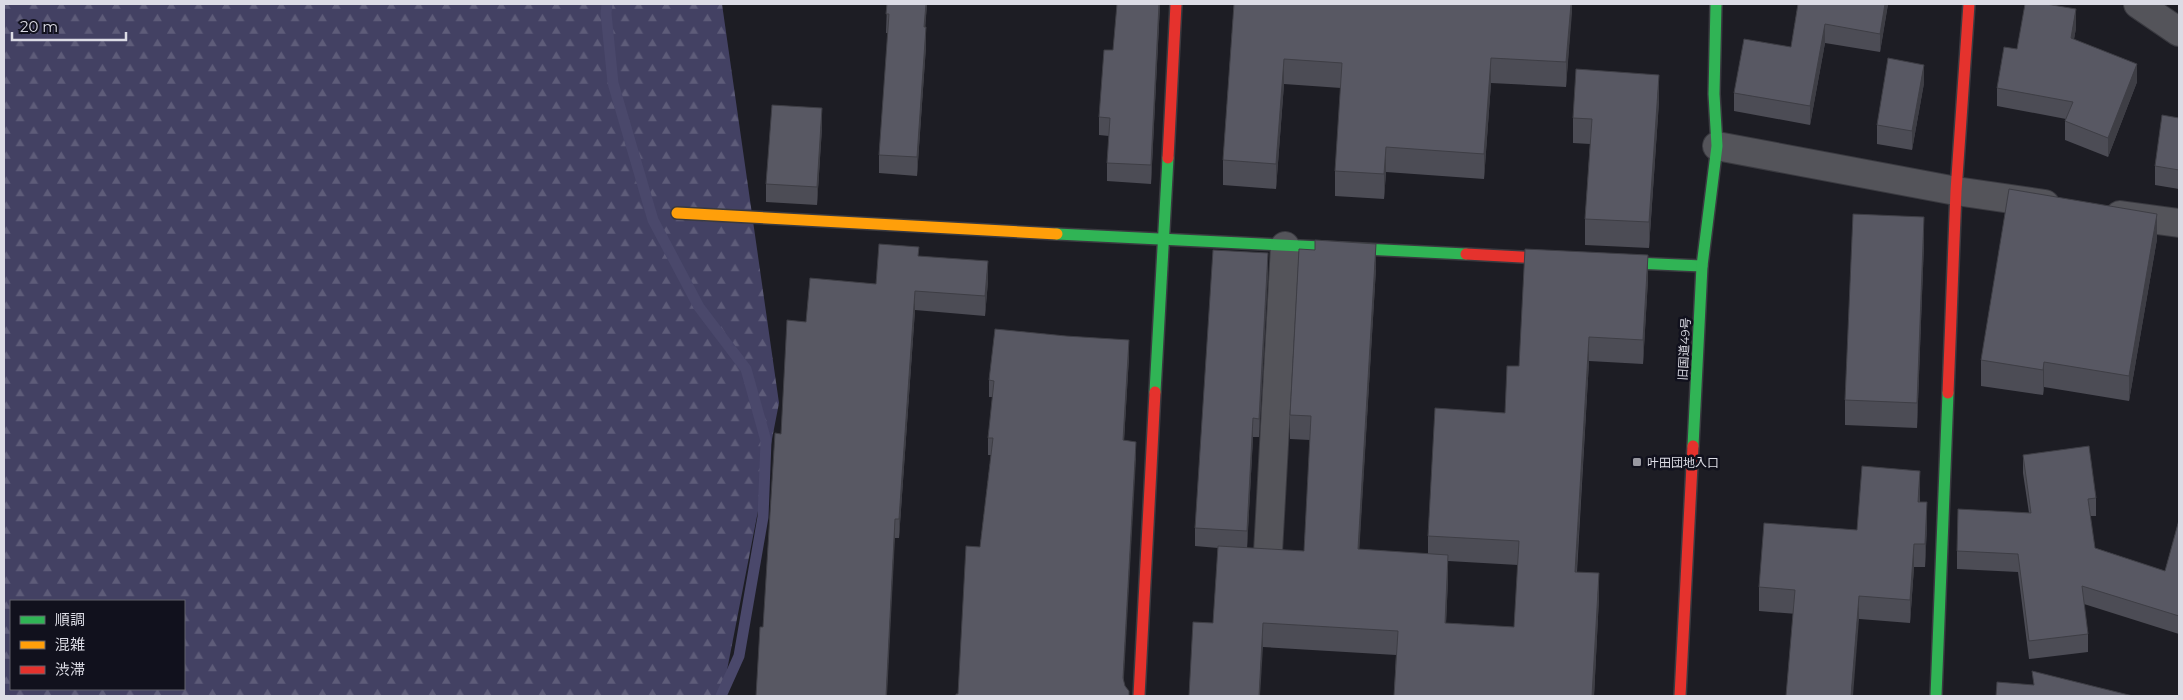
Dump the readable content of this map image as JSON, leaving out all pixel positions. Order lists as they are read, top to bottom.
{
  "streets": {
    "street": ["旧国道49号"]
  },
  "places": {
    "transit": ["叶田団地入口"]
  },
  "legend": ["順調", "混雑", "渋滞"],
  "scale_bar": "20 m"
}
